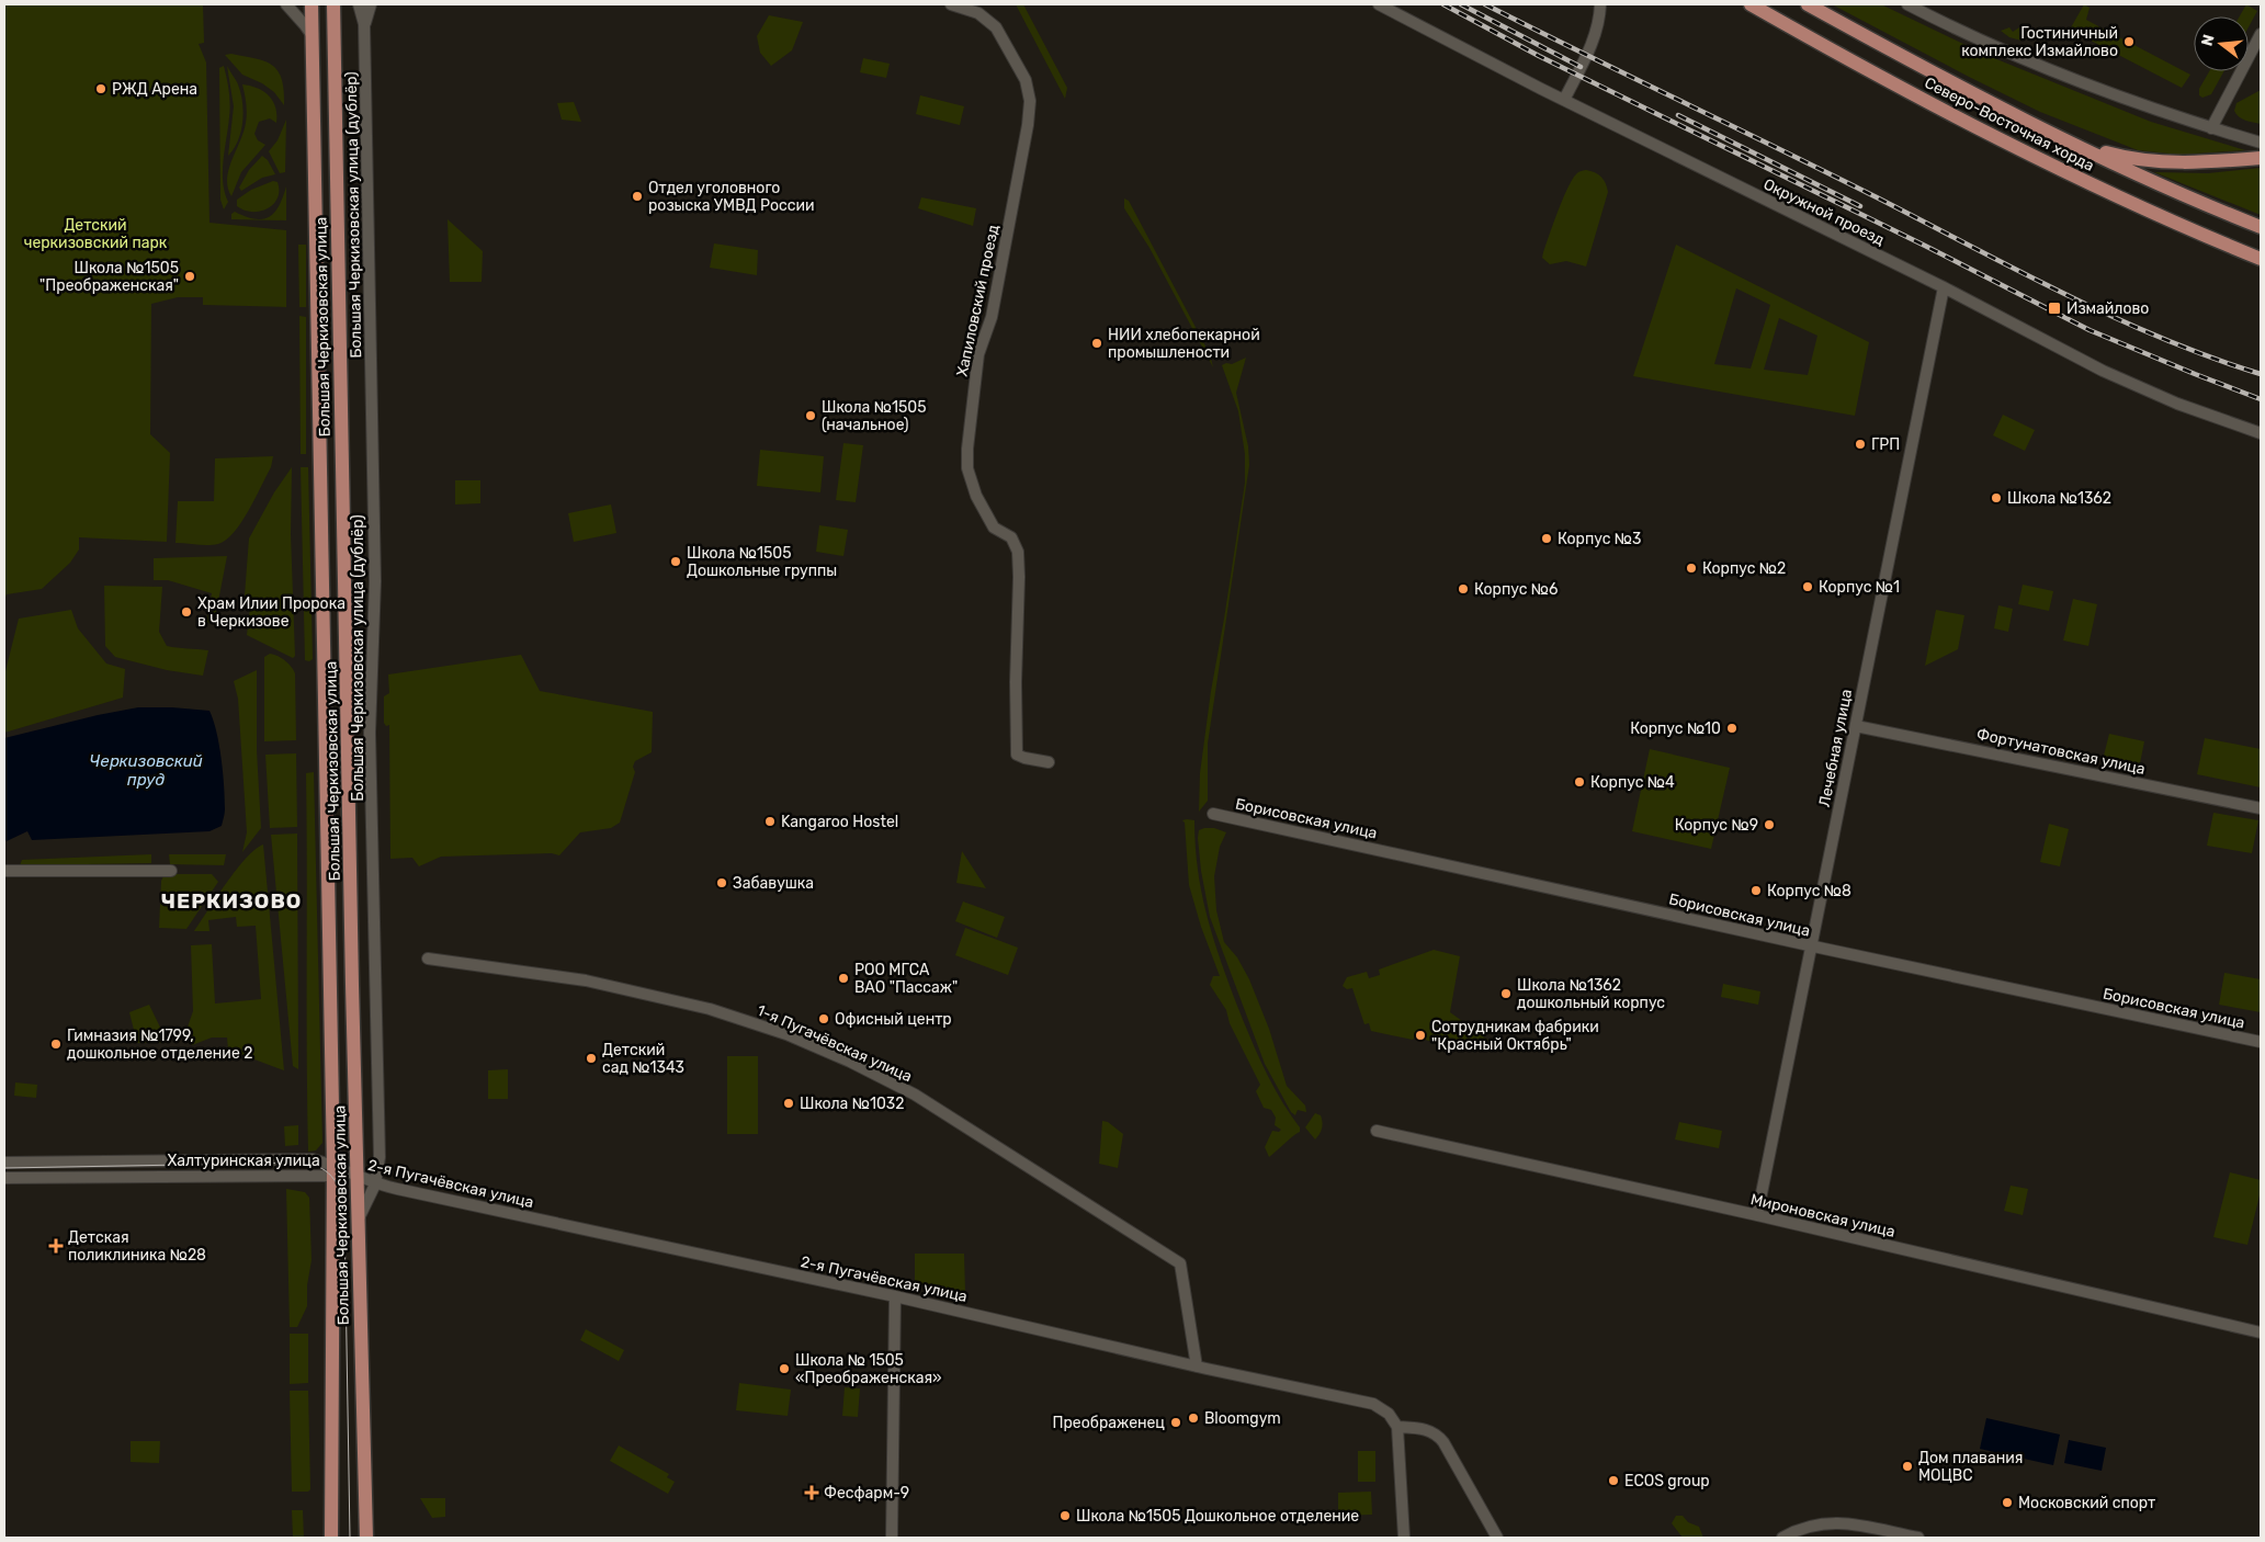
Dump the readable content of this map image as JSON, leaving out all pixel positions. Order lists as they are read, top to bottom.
{
  "streets": {
    "main road": ["Северо-Восточная хорда", "Большая Черкизовская улица"],
    "street": [
      "Окружной проезд",
      "Большая Черкизовская улица (дублёр)",
      "Хапиловский проезд",
      "Лечебная улица",
      "Фортунатовская улица",
      "Борисовская улица",
      "1-я Пугачёвская улица",
      "Халтуринская улица",
      "2-я Пугачёвская улица",
      "Мироновская улица"
    ]
  },
  "crossings": [
    ["Окружной проезд", "Лечебная улица"],
    ["Большая Черкизовская улица (дублёр)", "Большая Черкизовская улица"],
    ["Большая Черкизовская улица (дублёр)", "2-я Пугачёвская улица"],
    ["Большая Черкизовская улица", "Халтуринская улица"],
    ["Большая Черкизовская улица", "2-я Пугачёвская улица"],
    ["Лечебная улица", "Фортунатовская улица"],
    ["Лечебная улица", "Борисовская улица"],
    ["Лечебная улица", "Мироновская улица"],
    ["1-я Пугачёвская улица", "2-я Пугачёвская улица"],
    ["Халтуринская улица", "2-я Пугачёвская улица"]
  ],
  "districts": ["ЧЕРКИЗОВО"],
  "water": ["Черкизовский пруд"],
  "parks": ["Детский черкизовский парк"],
  "places": {
    "other": [
      "Гостиничный комплекс Измайлово",
      "РЖД Арена",
      "Отдел уголовного розыска УМВД России",
      "Школа №1505 \"Преображенская\"",
      "НИИ хлебопекарной промышлености",
      "Школа №1505 (начальное)",
      "ГРП",
      "Школа №1362",
      "Корпус №3",
      "Школа №1505 Дошкольные группы",
      "Корпус №2",
      "Корпус №1",
      "Корпус №6",
      "Храм Илии Пророка в Черкизове",
      "Корпус №10",
      "Корпус №4",
      "Kangaroo Hostel",
      "Корпус №9",
      "Забавушка",
      "Корпус №8",
      "РОО МГСА ВАО \"Пассаж\"",
      "Школа №1362 дошкольный корпус",
      "Офисный центр",
      "Сотрудникам фабрики \"Красный Октябрь\"",
      "Гимназия №1799, дошкольное отделение 2",
      "Детский сад №1343",
      "Школа №1032",
      "Школа № 1505 «Преображенская»",
      "Bloomgym",
      "Преображенец",
      "Дом плавания МОЦВС",
      "ECOS group",
      "Московский спорт",
      "Школа №1505 Дошкольное отделение"
    ],
    "transit": ["Измайлово"],
    "health": ["Детская поликлиника №28", "Фесфарм-9"]
  },
  "north": "left"
}
